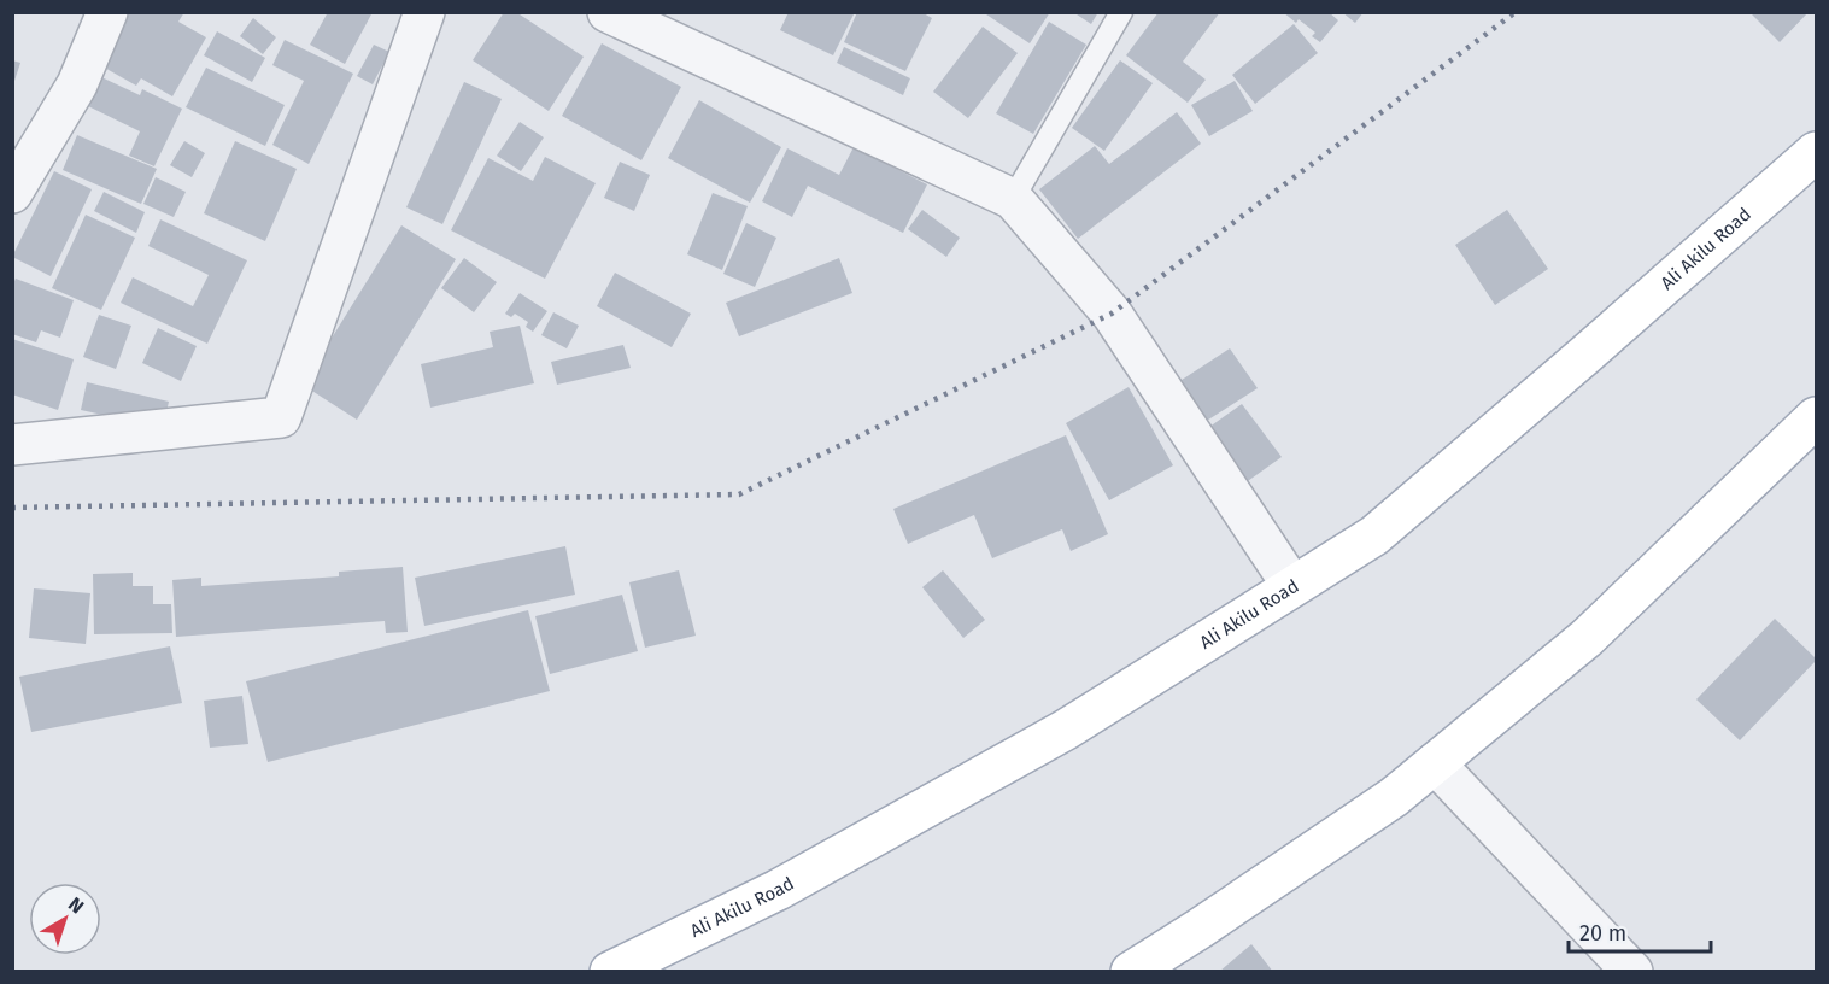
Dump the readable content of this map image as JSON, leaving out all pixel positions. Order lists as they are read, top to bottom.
{
  "streets": {
    "main road": ["Ali Akilu Road"]
  },
  "scale_bar": "20 m",
  "north": "top right"
}
